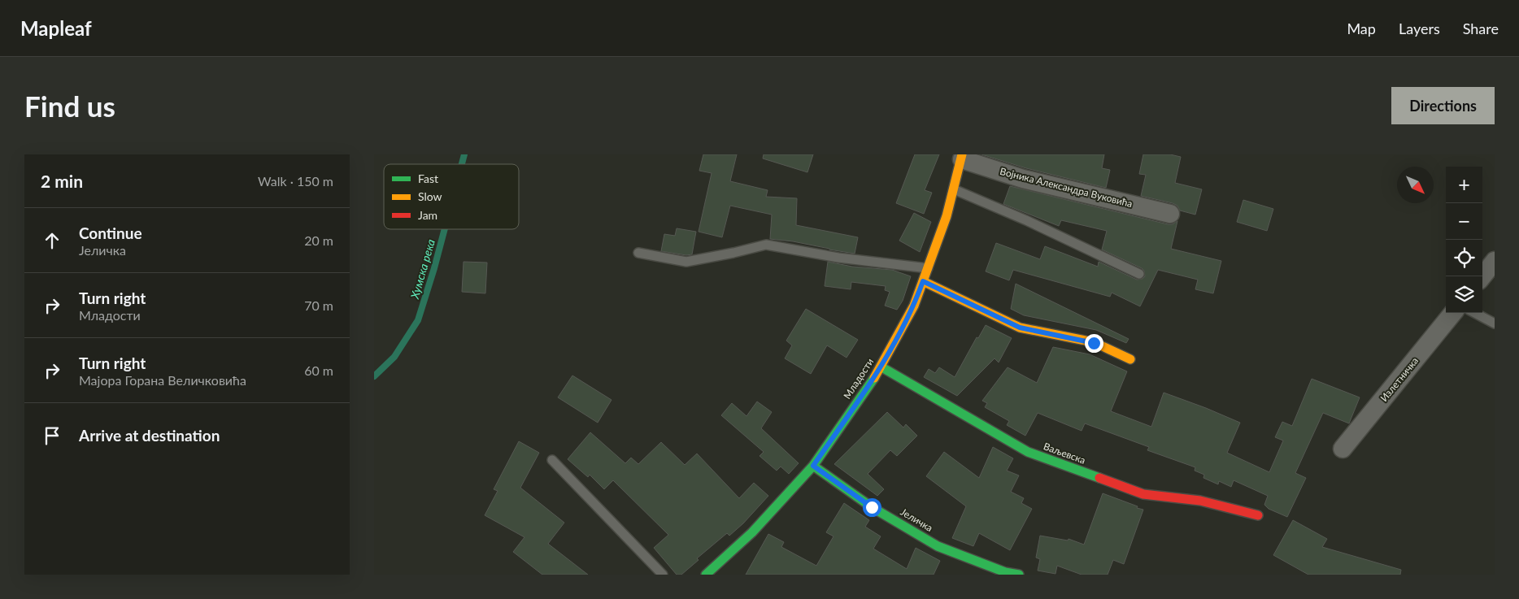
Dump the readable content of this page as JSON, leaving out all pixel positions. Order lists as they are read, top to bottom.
{
  "streets": {
    "street": [
      "Војника Александра Вуковића",
      "Младости",
      "Излетничка",
      "Ваљевска",
      "Јеличка"
    ]
  },
  "crossings": [
    ["Војника Александра Вуковића", "Младости"],
    ["Младости", "Ваљевска"],
    ["Младости", "Јеличка"]
  ],
  "water": ["Хумска река"],
  "legend": ["Fast", "Slow", "Jam"],
  "north": "bottom right",
  "page": {
    "header": "Mapleaf",
    "nav": ["Map", "Layers", "Share"],
    "buttons": "Directions",
    "title": "Find us",
    "heading": ["2 min", "Walk · 150 m"],
    "map_buttons": ["+", "−"],
    "list": [
      ["Continue", "Јеличка", "20 m"],
      ["Turn right", "Младости", "70 m"],
      ["Turn right", "Мајора Горана Величковића", "60 m"],
      "Arrive at destination"
    ]
  }
}
